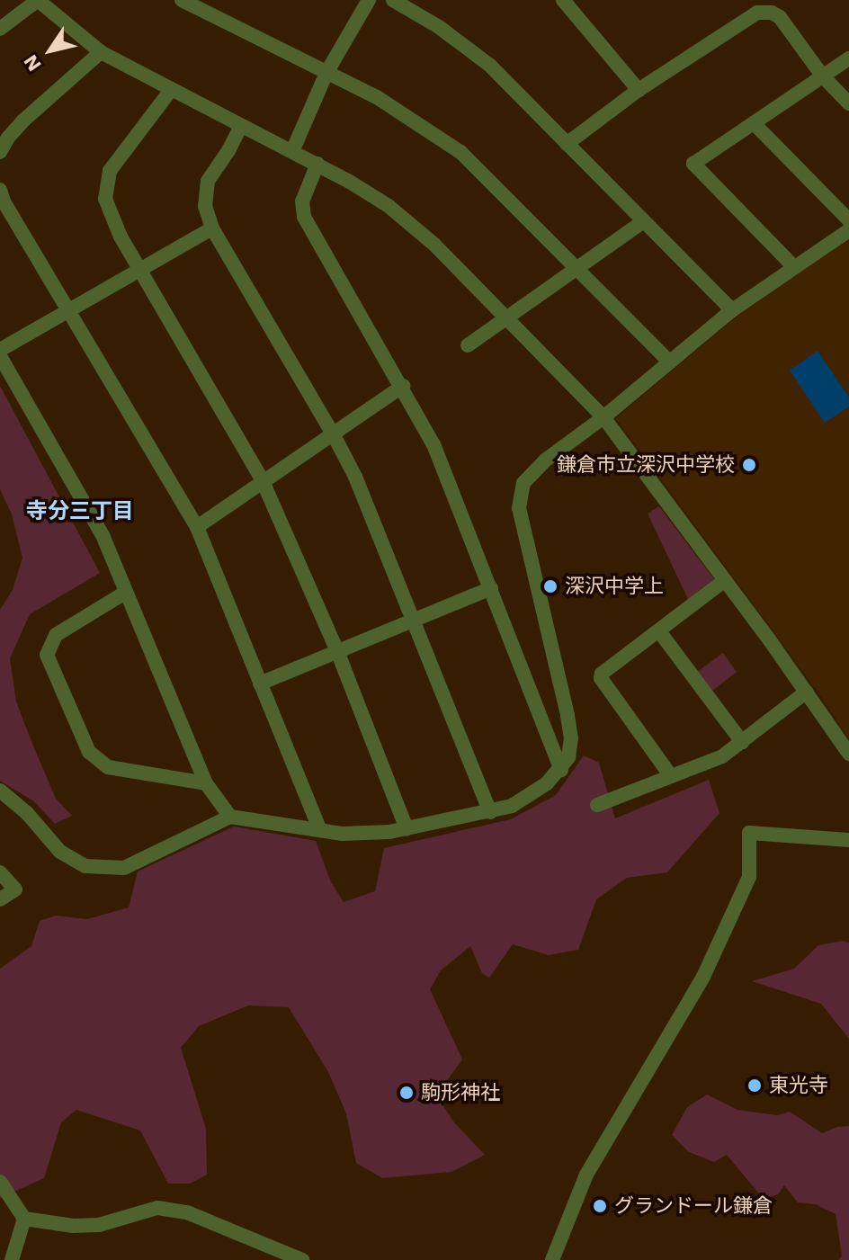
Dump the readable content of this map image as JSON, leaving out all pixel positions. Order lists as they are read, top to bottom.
{
  "districts": ["寺分三丁目"],
  "places": [
    "鎌倉市立深沢中学校",
    "深沢中学上",
    "東光寺",
    "駒形神社",
    "グランドール鎌倉"
  ],
  "north": "bottom left"
}
